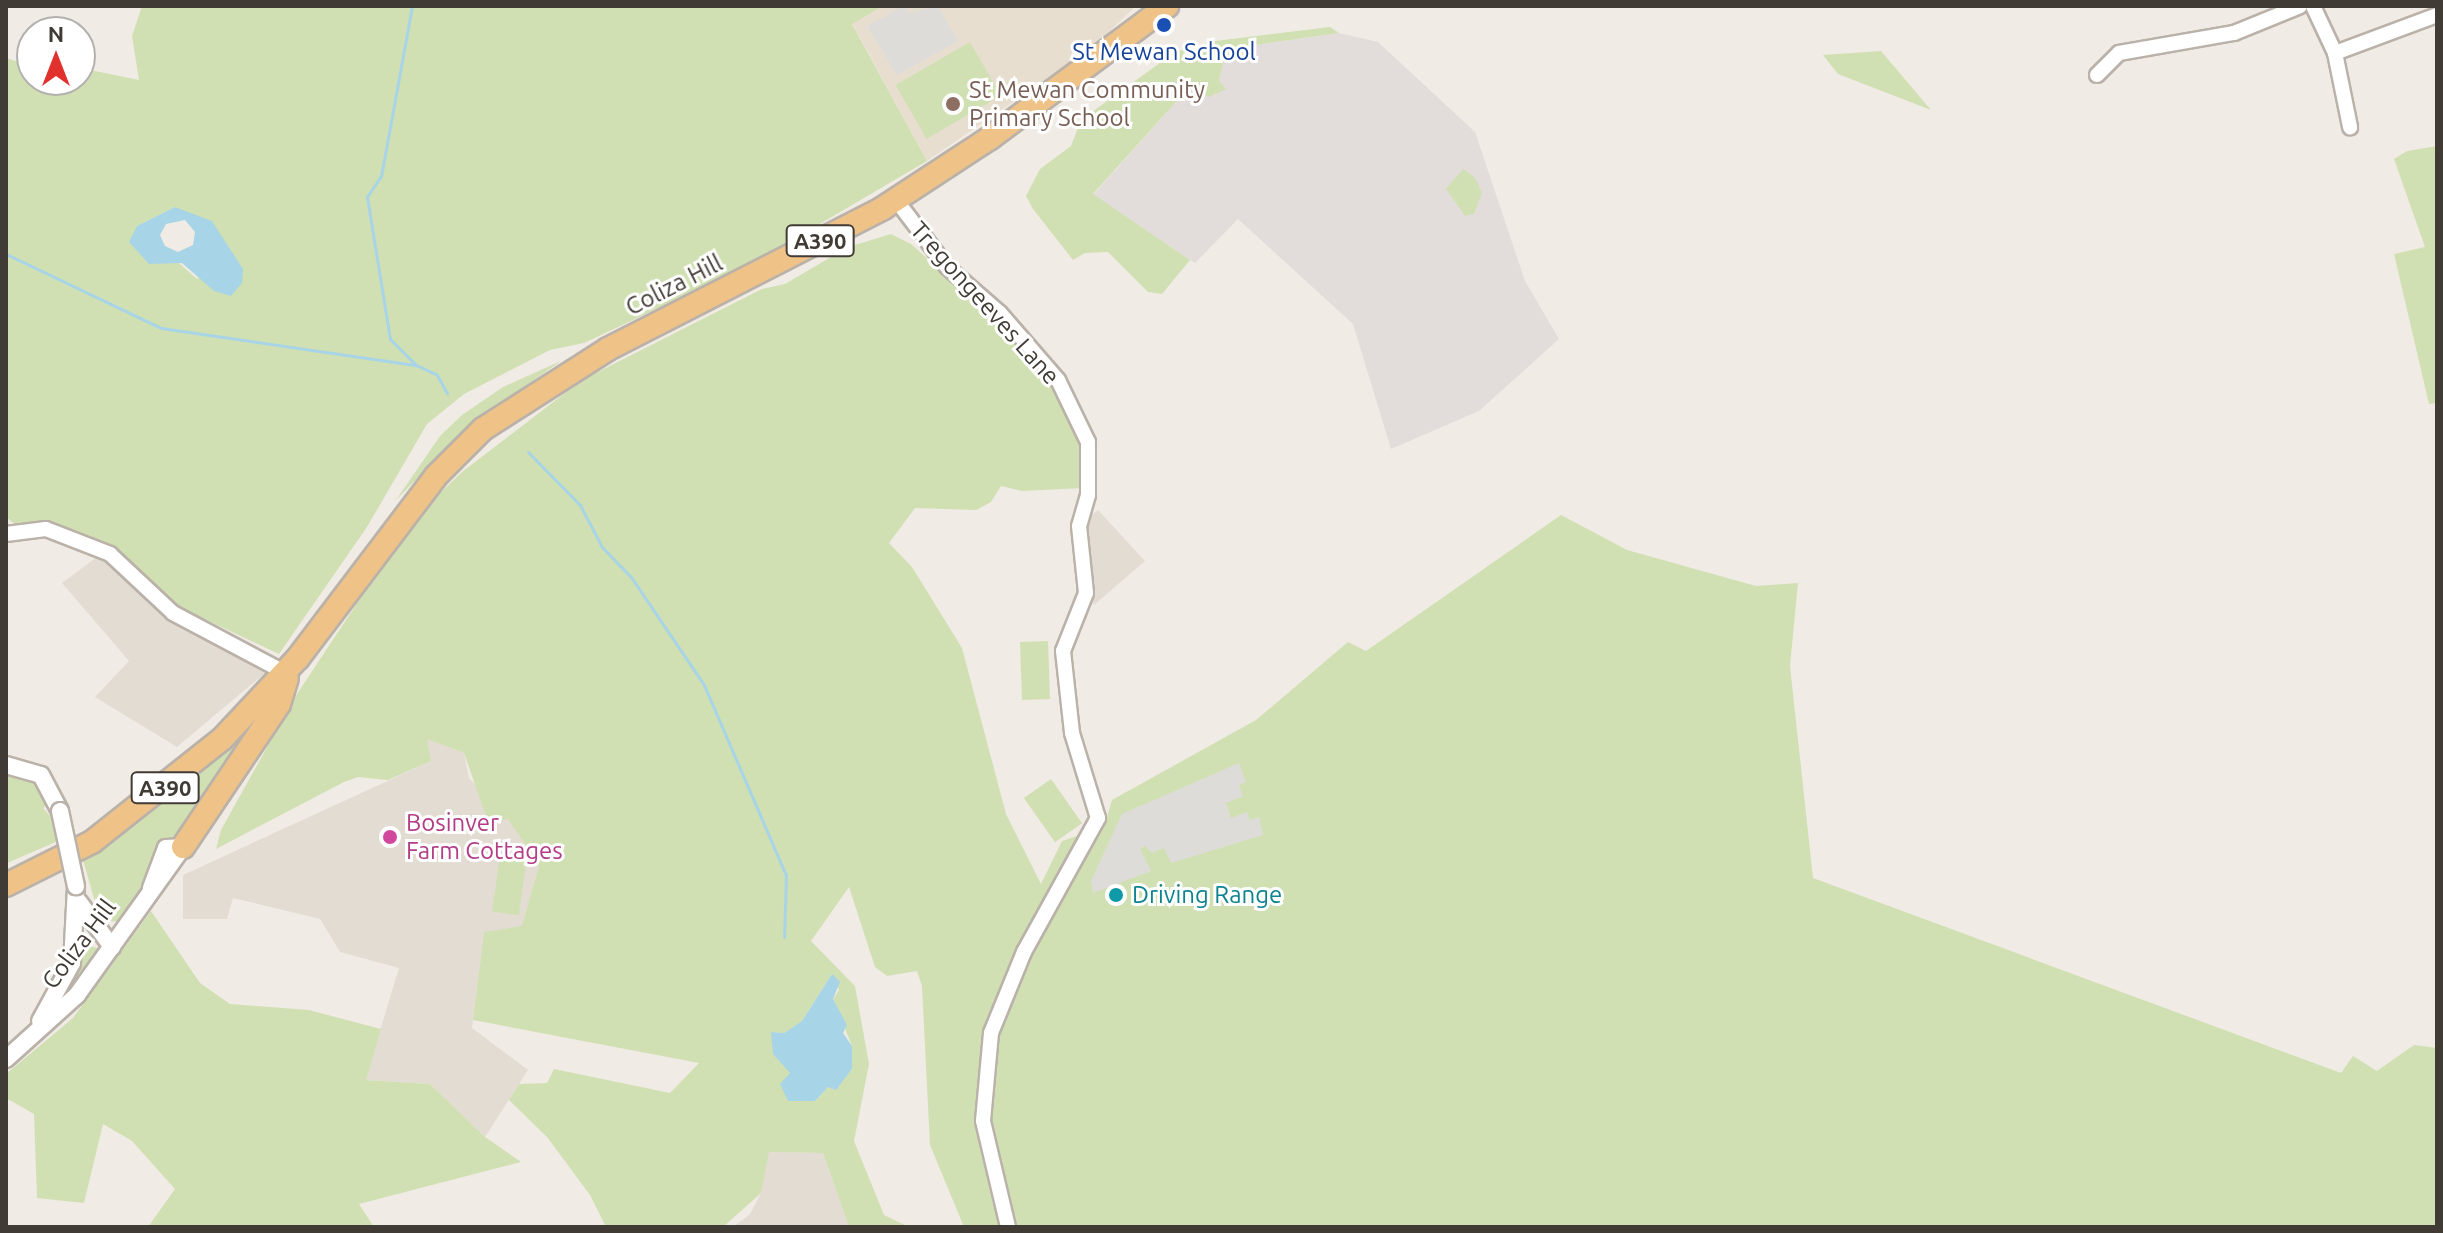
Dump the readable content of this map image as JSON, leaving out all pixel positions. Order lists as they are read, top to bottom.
{
  "streets": {
    "highway": ["A390", "Coliza Hill"],
    "street": ["Tregongeeves Lane"]
  },
  "crossings": [
    ["A390", "Coliza Hill"],
    ["A390", "Tregongeeves Lane"],
    ["Coliza Hill", "Tregongeeves Lane"]
  ],
  "places": [
    "St Mewan School",
    "St Mewan Community Primary School",
    "Bosinver Farm Cottages",
    "Driving Range"
  ],
  "north": "top"
}
